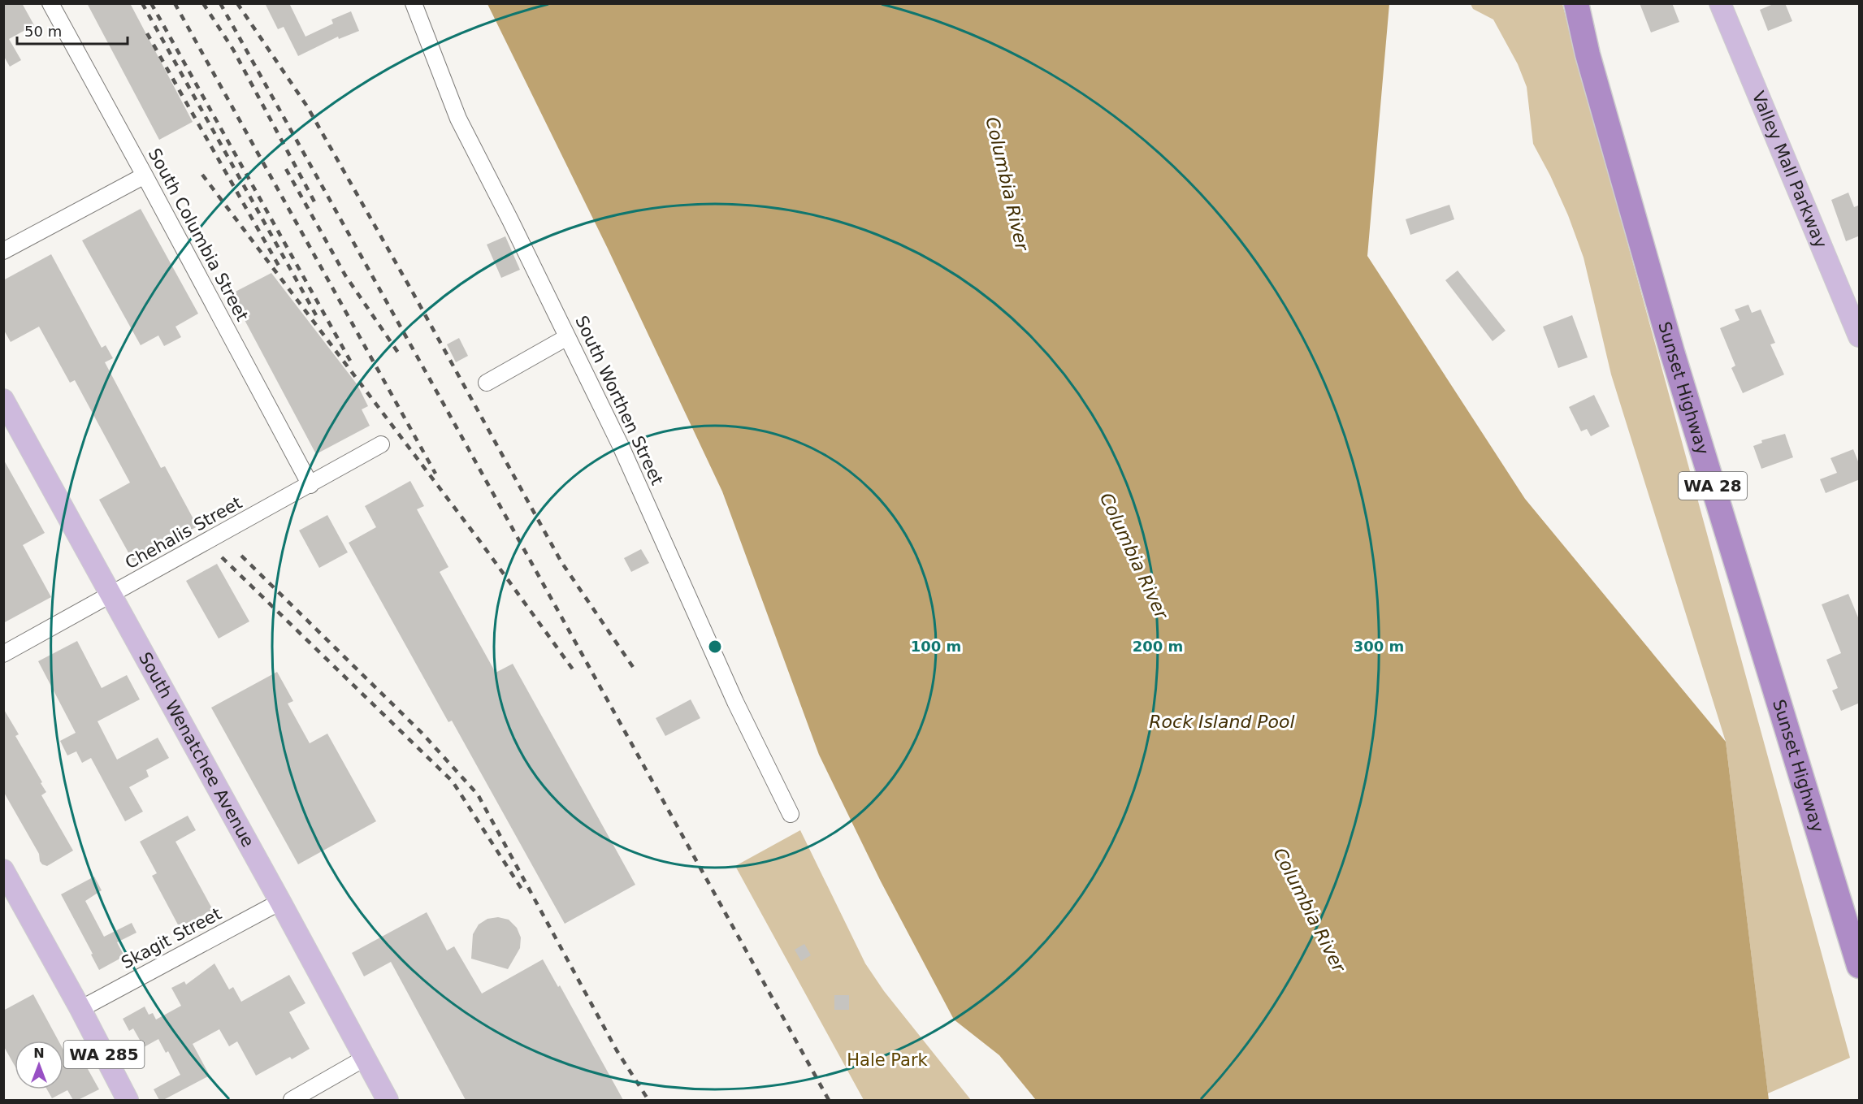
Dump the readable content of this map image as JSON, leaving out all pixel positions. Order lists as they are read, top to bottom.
{
  "streets": {
    "highway": ["Sunset Highway", "WA 28"],
    "main road": ["Valley Mall Parkway", "South Wenatchee Avenue", "WA 285"],
    "street": [
      "South Columbia Street",
      "South Worthen Street",
      "Chehalis Street",
      "Skagit Street"
    ]
  },
  "crossings": [
    ["South Columbia Street", "Chehalis Street"],
    ["Chehalis Street", "South Wenatchee Avenue"],
    ["South Wenatchee Avenue", "Skagit Street"],
    ["Skagit Street", "WA 285"]
  ],
  "water": ["Columbia River", "Rock Island Pool"],
  "parks": ["Hale Park"],
  "scale_bar": "50 m",
  "north": "top",
  "rings": ["100 m", "200 m", "300 m"]
}
